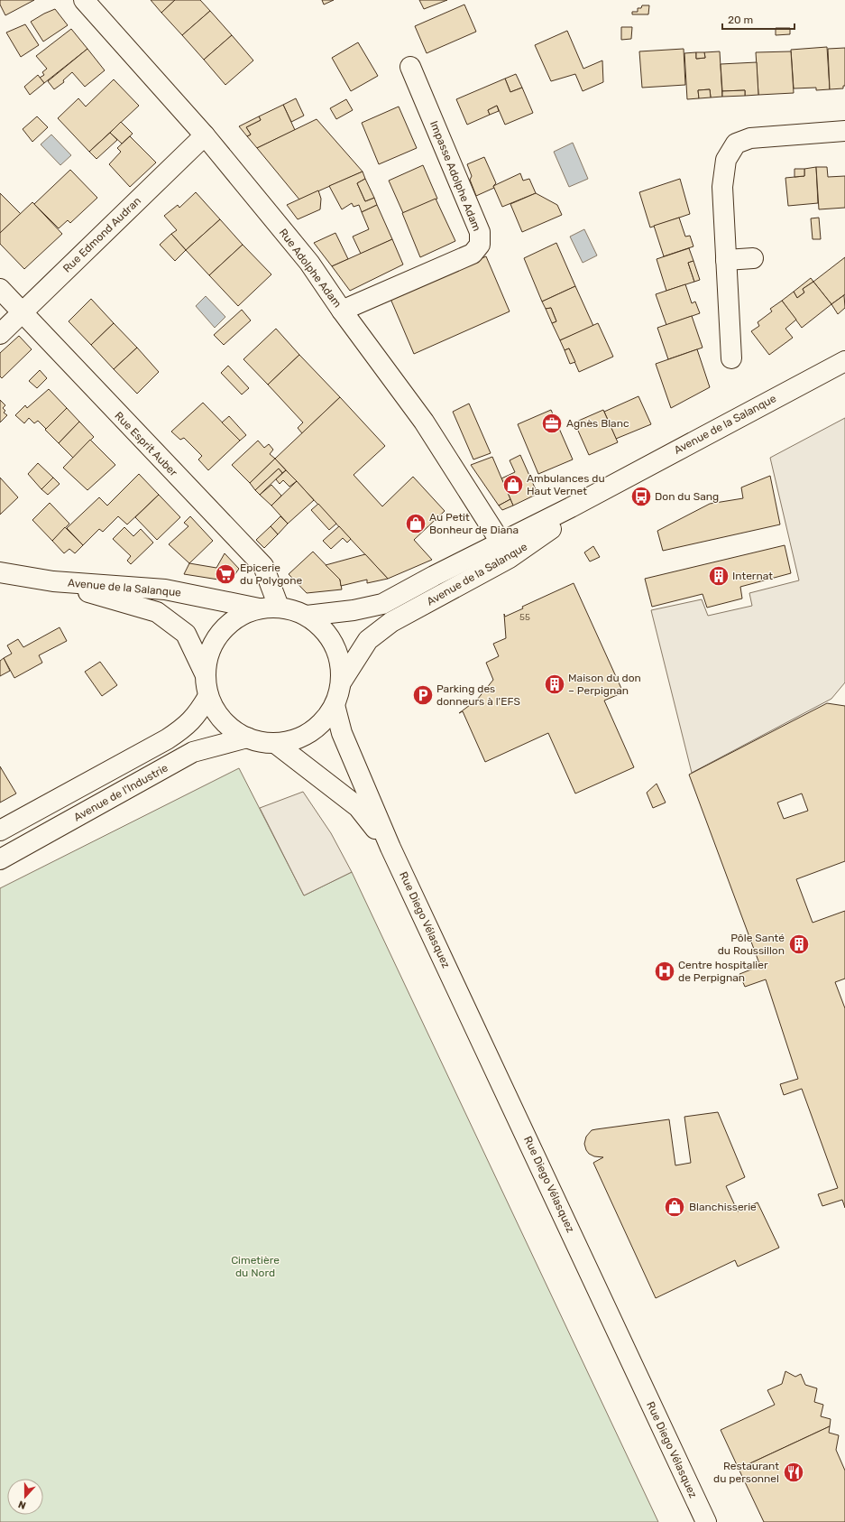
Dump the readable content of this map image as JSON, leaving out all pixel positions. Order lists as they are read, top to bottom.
{
  "streets": {
    "street": [
      "Impasse Adolphe Adam",
      "Rue Edmond Audran",
      "Rue Adolphe Adam",
      "Avenue de la Salanque",
      "Rue Esprit Auber",
      "Avenue de l'Industrie",
      "Rue Diego Vélasquez"
    ]
  },
  "crossings": [
    ["Impasse Adolphe Adam", "Rue Adolphe Adam"],
    ["Rue Edmond Audran", "Rue Adolphe Adam"],
    ["Rue Edmond Audran", "Rue Esprit Auber"],
    ["Rue Adolphe Adam", "Avenue de la Salanque"]
  ],
  "parks": ["Cimetière du Nord"],
  "places": {
    "office": ["Agnès Blanc"],
    "shop": ["Ambulances du Haut Vernet", "Au Petit Bonheur de Diana", "Blanchisserie"],
    "bus stop": ["Don du Sang"],
    "supermarket": ["Epicerie du Polygone"],
    "building": ["Internat", "Maison du don – Perpignan", "Pôle Santé du Roussillon"],
    "parking": ["Parking des donneurs à l'EFS"],
    "hospital": ["Centre hospitalier de Perpignan"],
    "restaurant": ["Restaurant du personnel"]
  },
  "house_numbers": ["55"],
  "scale_bar": "20 m",
  "north": "bottom"
}
